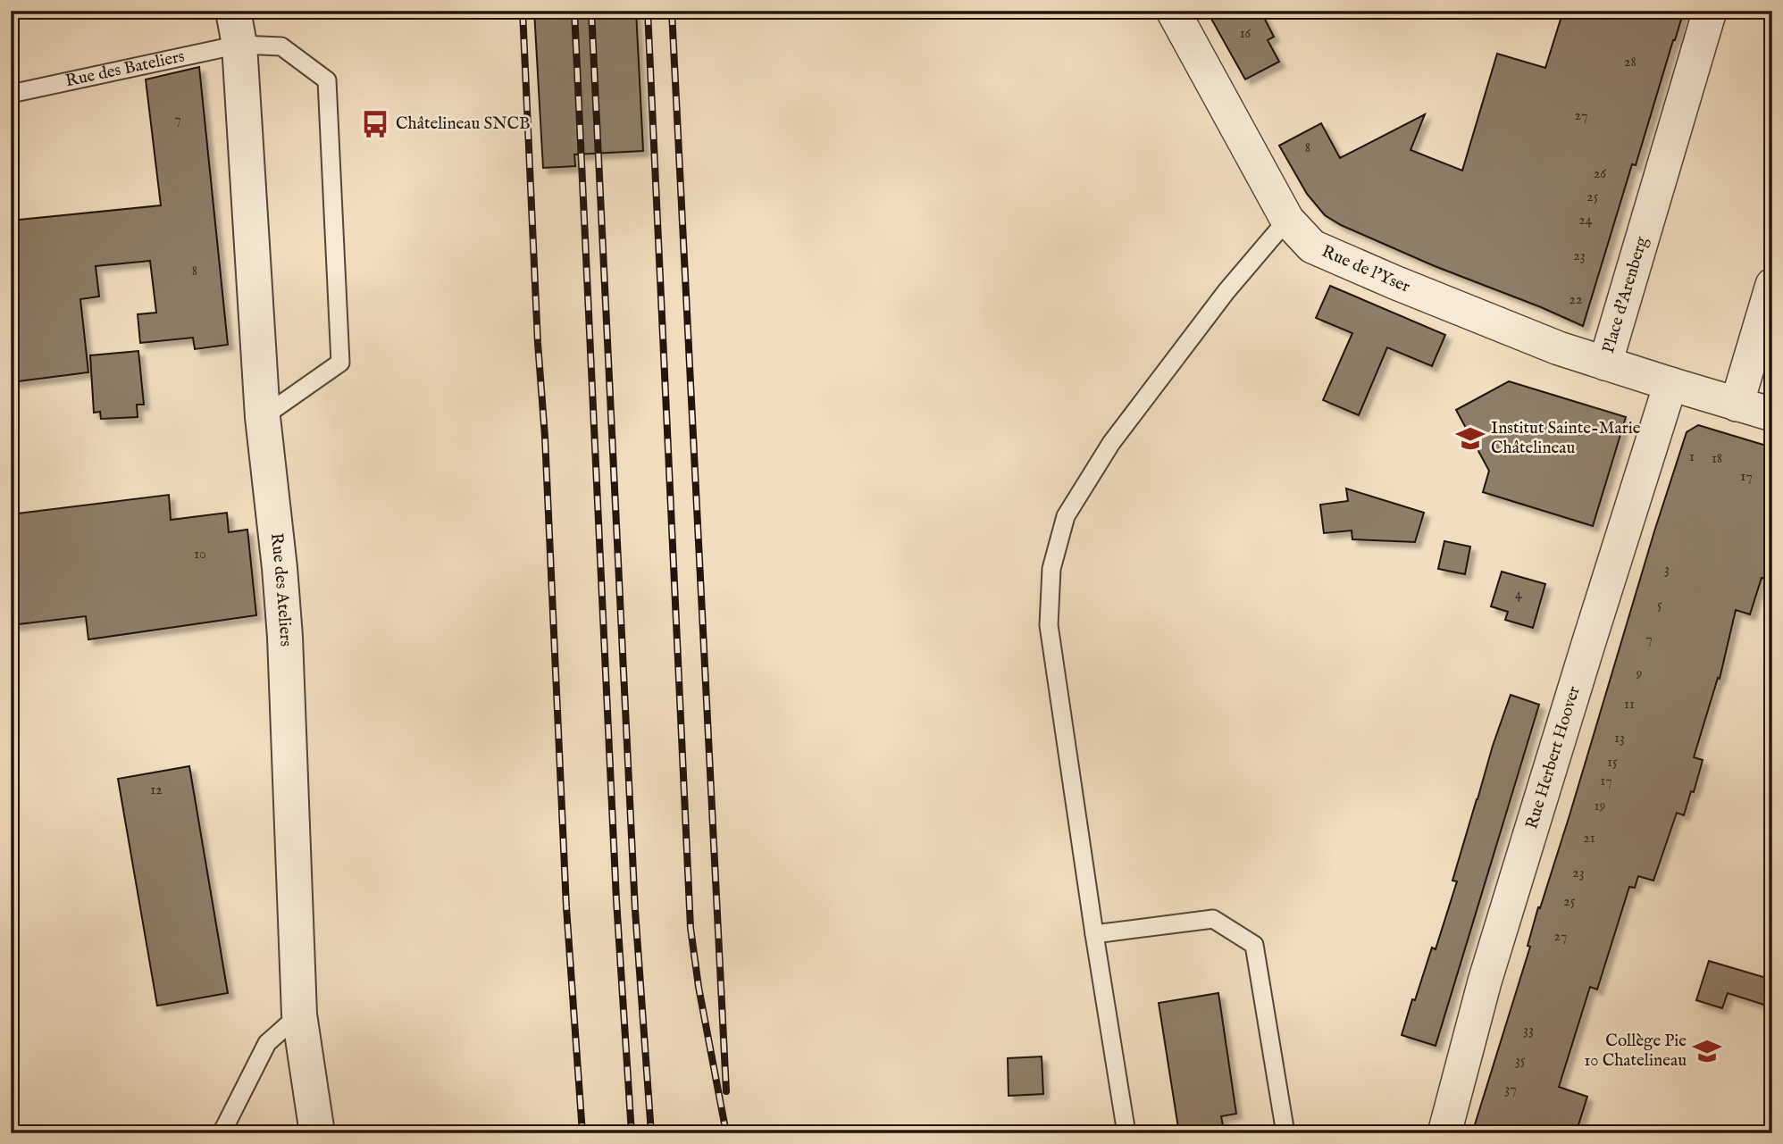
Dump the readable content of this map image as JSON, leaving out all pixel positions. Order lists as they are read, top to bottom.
{
  "streets": {
    "street": [
      "Rue de l'Yser",
      "Place d'Arenberg",
      "Rue des Ateliers",
      "Rue Herbert Hoover"
    ],
    "lane": ["Rue des Bateliers"]
  },
  "crossings": [
    ["Rue des Bateliers", "Rue des Ateliers"],
    ["Rue de l'Yser", "Place d'Arenberg"],
    ["Place d'Arenberg", "Rue Herbert Hoover"]
  ],
  "places": {
    "bus stop": ["Châtelineau SNCB"],
    "school or university": ["Institut Sainte-Marie Châtelineau", "Collège Pie 10 Chatelineau"]
  },
  "house_numbers": [
    "16",
    "28",
    "27",
    "7",
    "8",
    "26",
    "25",
    "24",
    "23",
    "8",
    "22",
    "1",
    "18",
    "17",
    "10",
    "3",
    "4",
    "5",
    "7",
    "9",
    "11",
    "13",
    "15",
    "17",
    "12",
    "19",
    "21",
    "23",
    "25",
    "27",
    "33",
    "35",
    "37"
  ]
}
